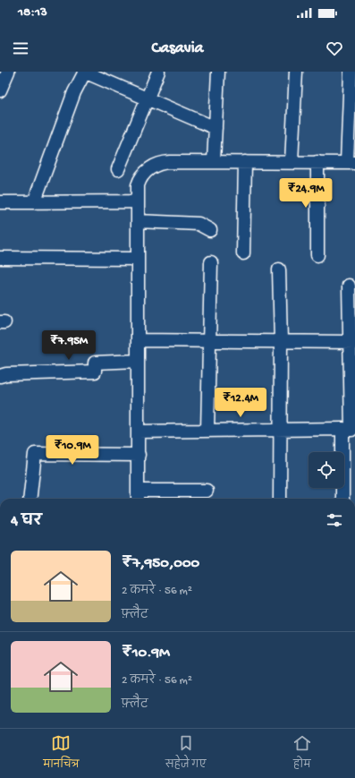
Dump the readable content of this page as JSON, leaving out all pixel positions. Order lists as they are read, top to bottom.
{
  "page": {
    "status": "18:13",
    "header": "Casavia",
    "price": [
      "₹24.9M",
      "₹7.95M",
      "₹12.4M",
      "₹10.9M"
    ],
    "heading": "4 घर",
    "list": [
      {
        "name": "₹7,950,000",
        "note": "2 कमरे · 56 m² · फ़्लैट"
      },
      {
        "name": "₹10.9M",
        "note": "2 कमरे · 56 m² · फ़्लैट"
      }
    ],
    "tabs": ["मानचित्र", "सहेजे गए", "होम"]
  }
}
